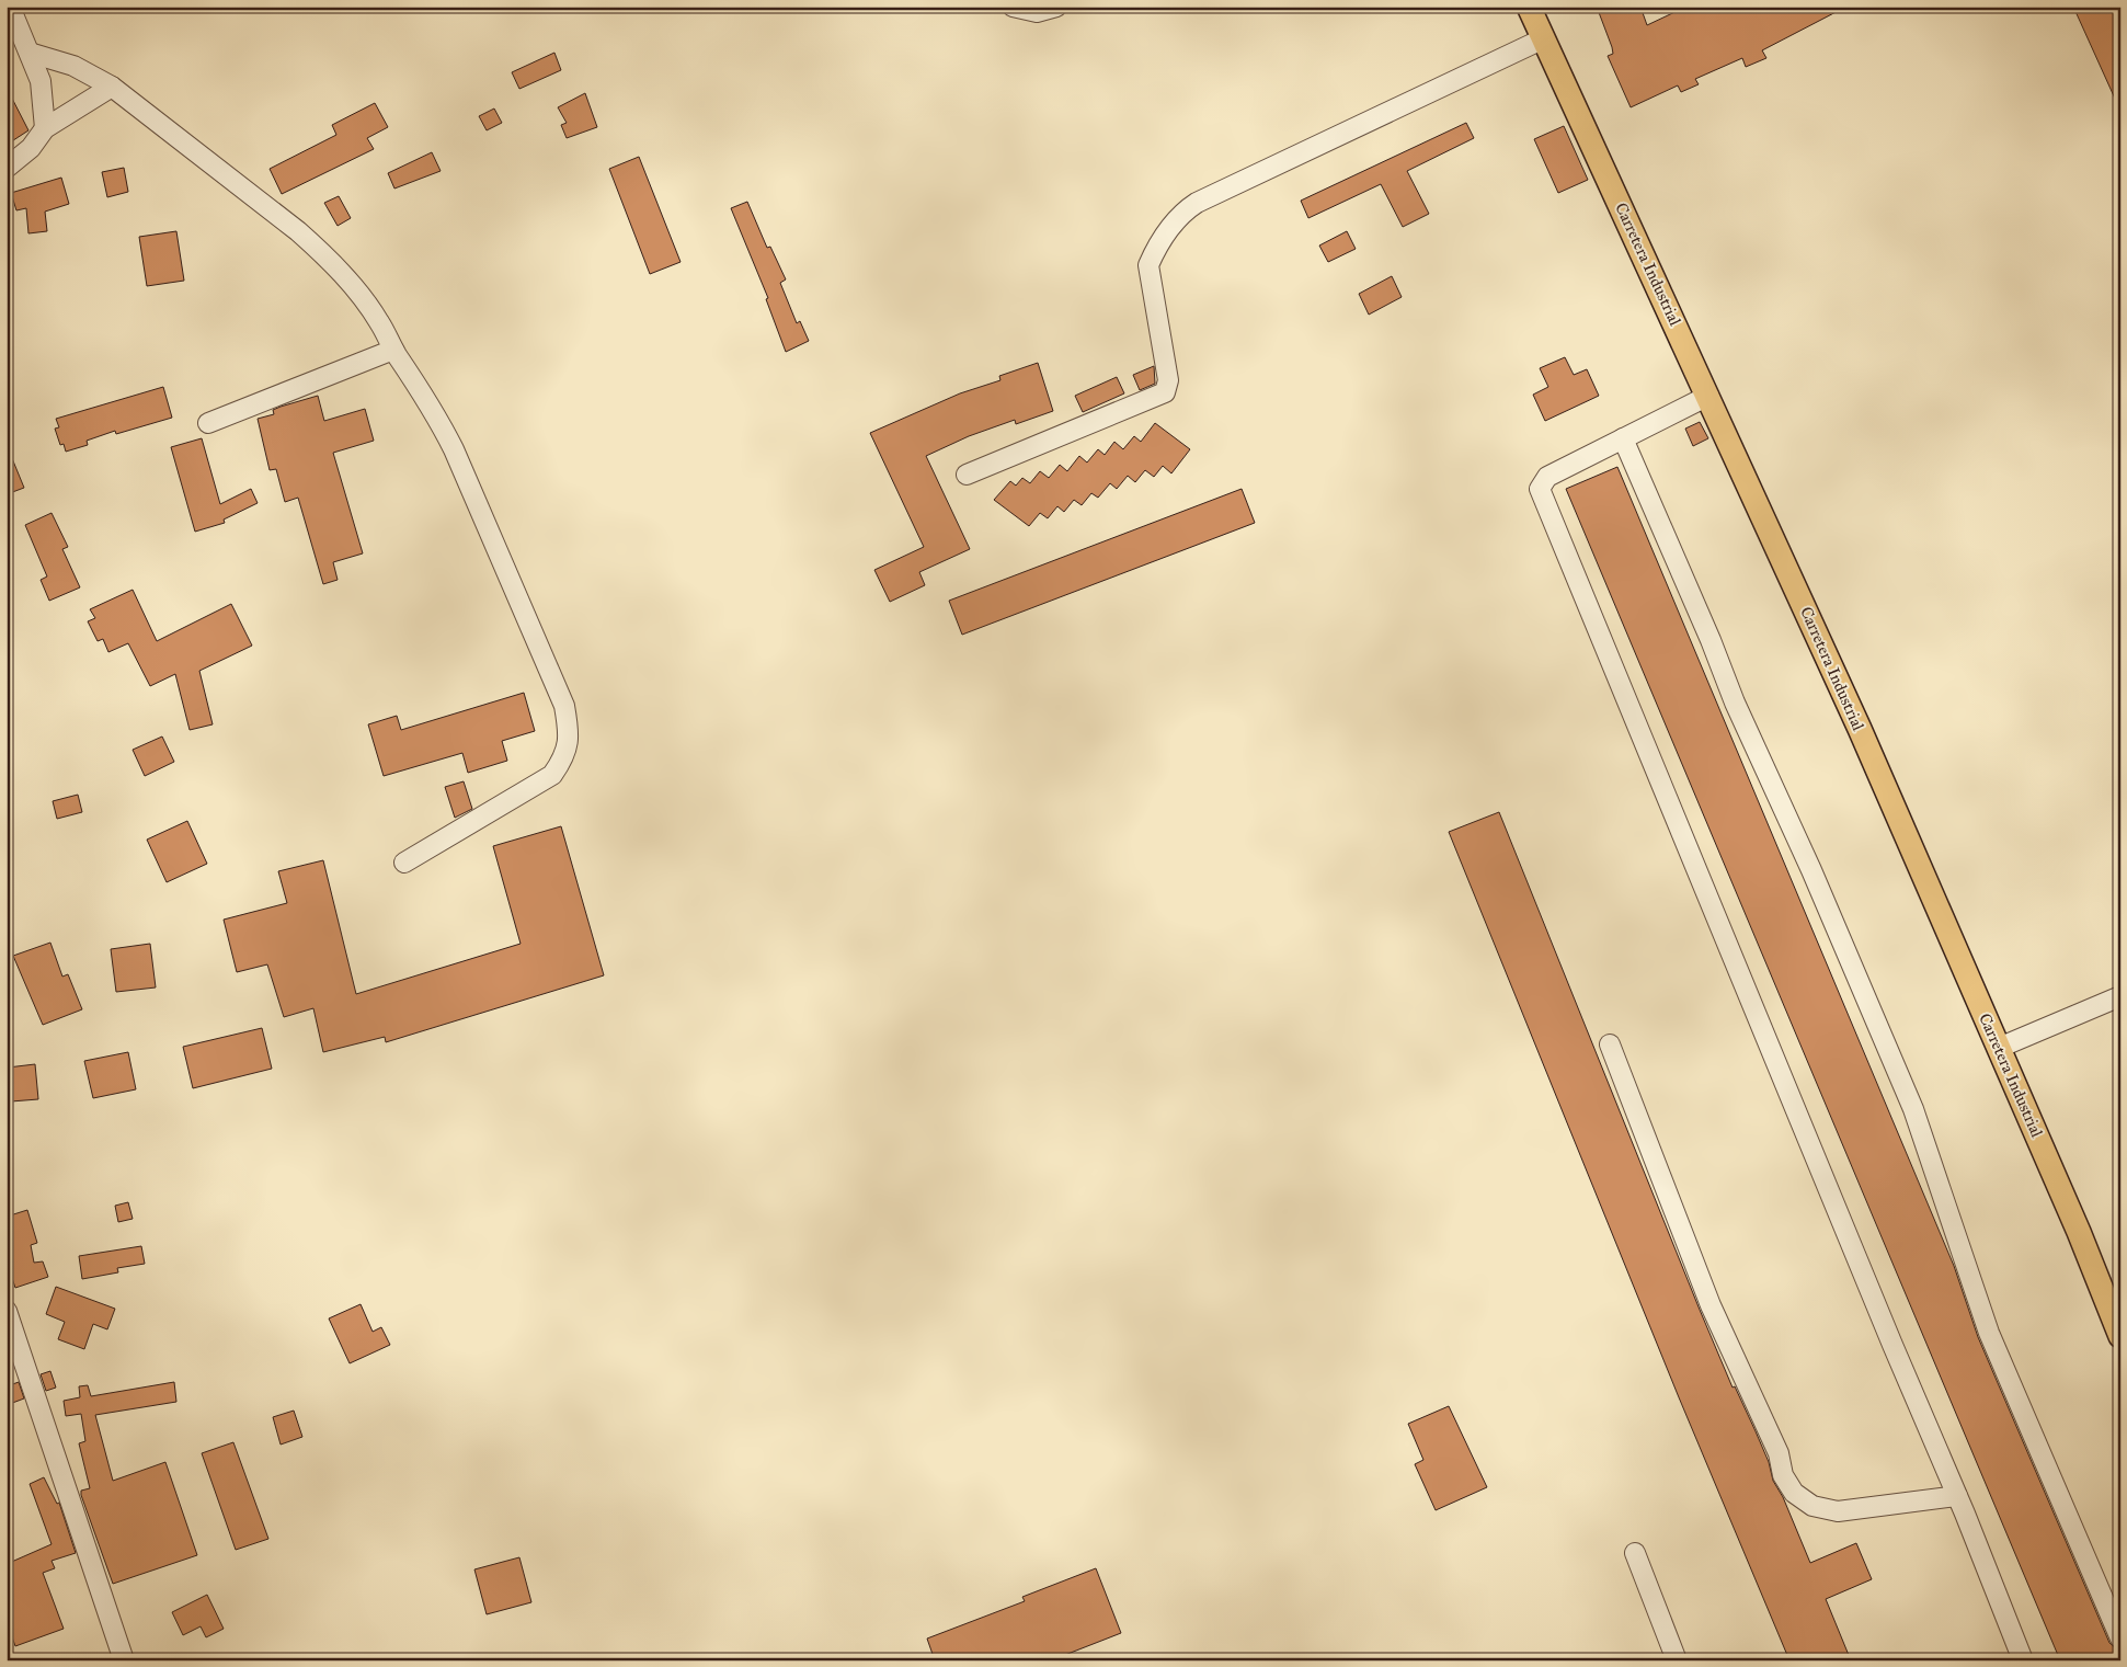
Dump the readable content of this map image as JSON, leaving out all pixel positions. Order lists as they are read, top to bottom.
{
  "streets": {
    "main road": ["Carretera Industrial"]
  }
}
